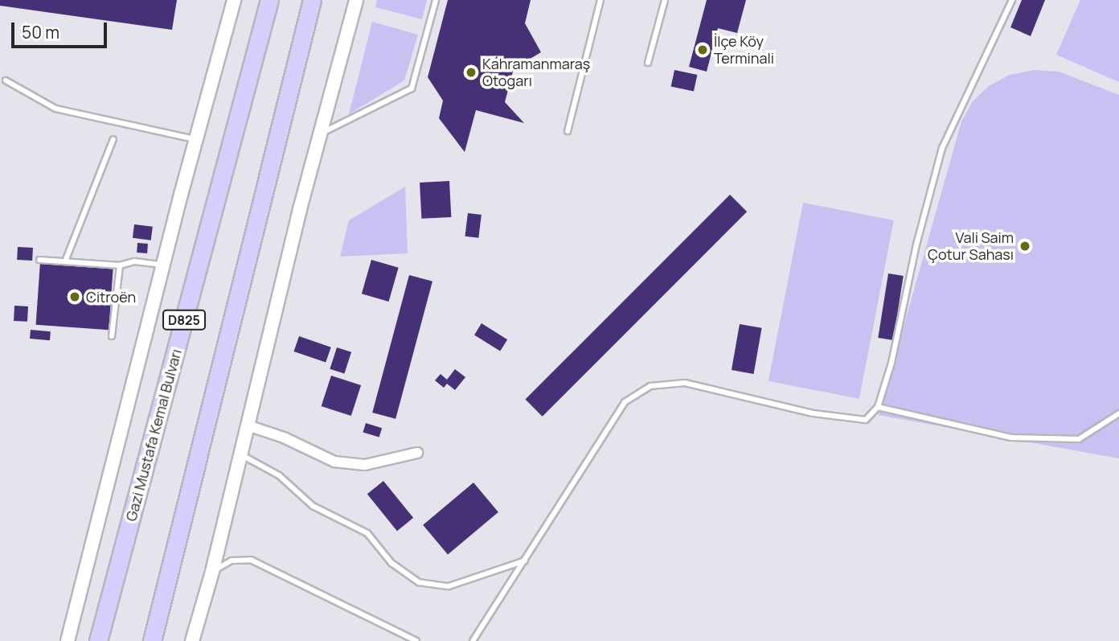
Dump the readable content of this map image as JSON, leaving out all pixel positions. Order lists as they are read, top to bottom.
{
  "streets": {
    "highway": ["D825", "Gazi Mustafa Kemal Bulvarı"]
  },
  "places": [
    "İlçe Köy Terminali",
    "Kahramanmaraş Otogarı",
    "Vali Saim Çotur Sahası",
    "Citroën"
  ],
  "scale_bar": "50 m"
}
